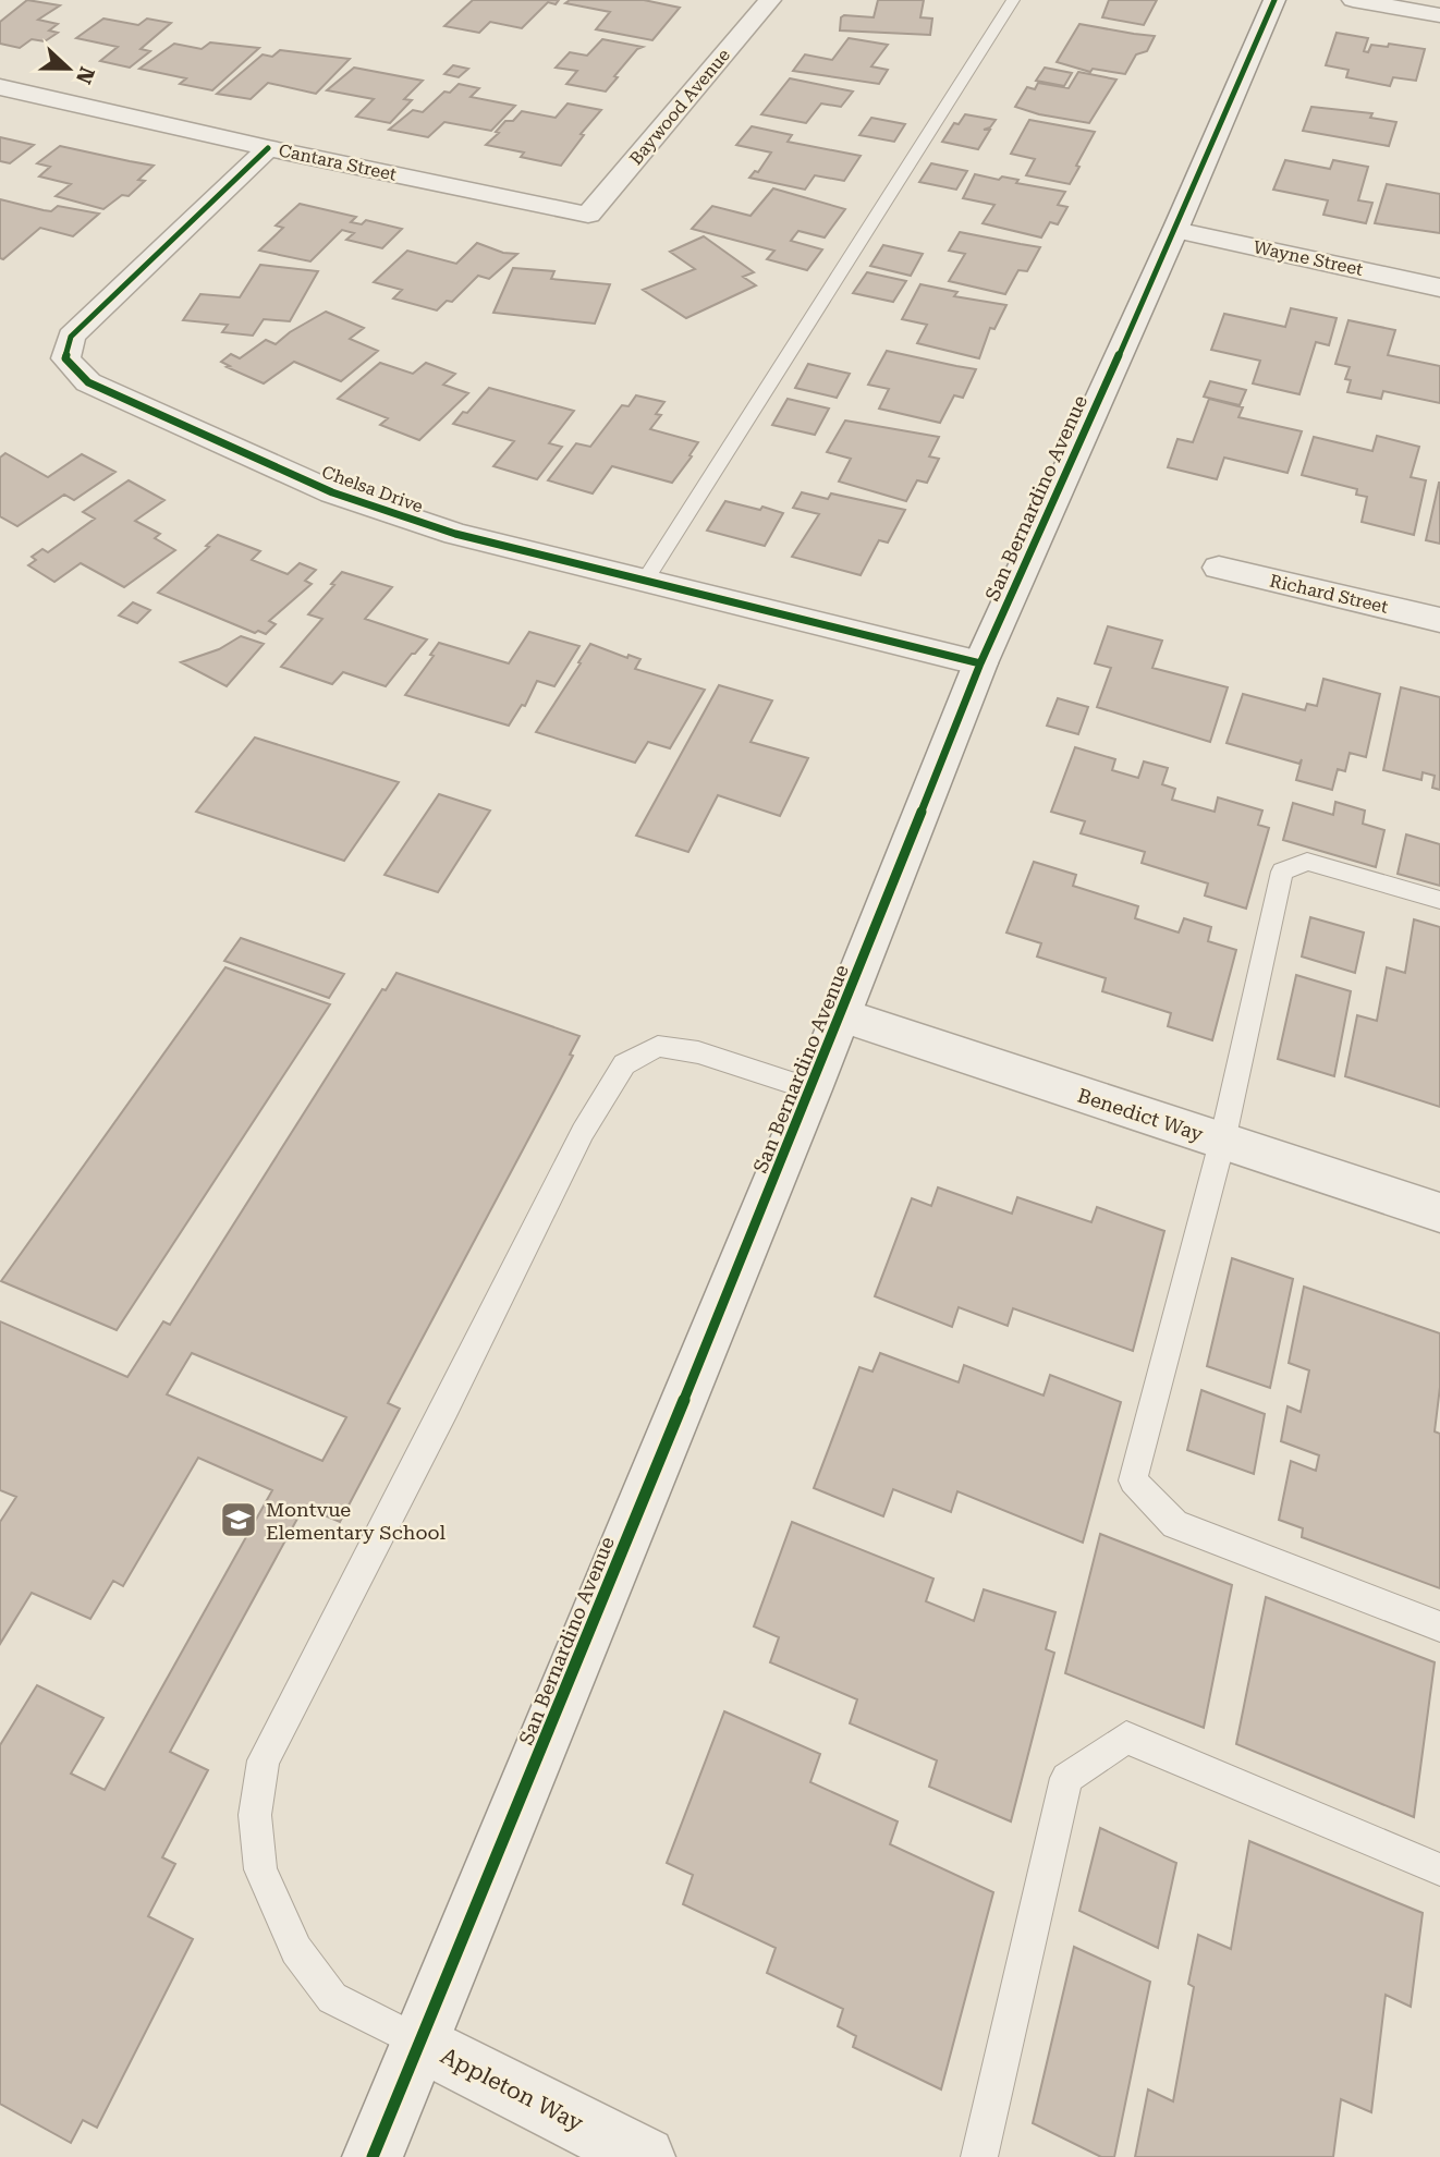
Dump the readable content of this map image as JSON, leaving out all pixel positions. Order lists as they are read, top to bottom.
{
  "streets": {
    "street": [
      "Baywood Avenue",
      "Cantara Street",
      "Wayne Street",
      "Chelsa Drive",
      "San Bernardino Avenue",
      "Richard Street",
      "Benedict Way",
      "Appleton Way"
    ]
  },
  "crossings": [
    ["Baywood Avenue", "Cantara Street"],
    ["Cantara Street", "Chelsa Drive"],
    ["Wayne Street", "San Bernardino Avenue"],
    ["Chelsa Drive", "San Bernardino Avenue"],
    ["San Bernardino Avenue", "Benedict Way"],
    ["San Bernardino Avenue", "Appleton Way"]
  ],
  "places": {
    "school or university": ["Montvue Elementary School"]
  },
  "north": "right"
}
